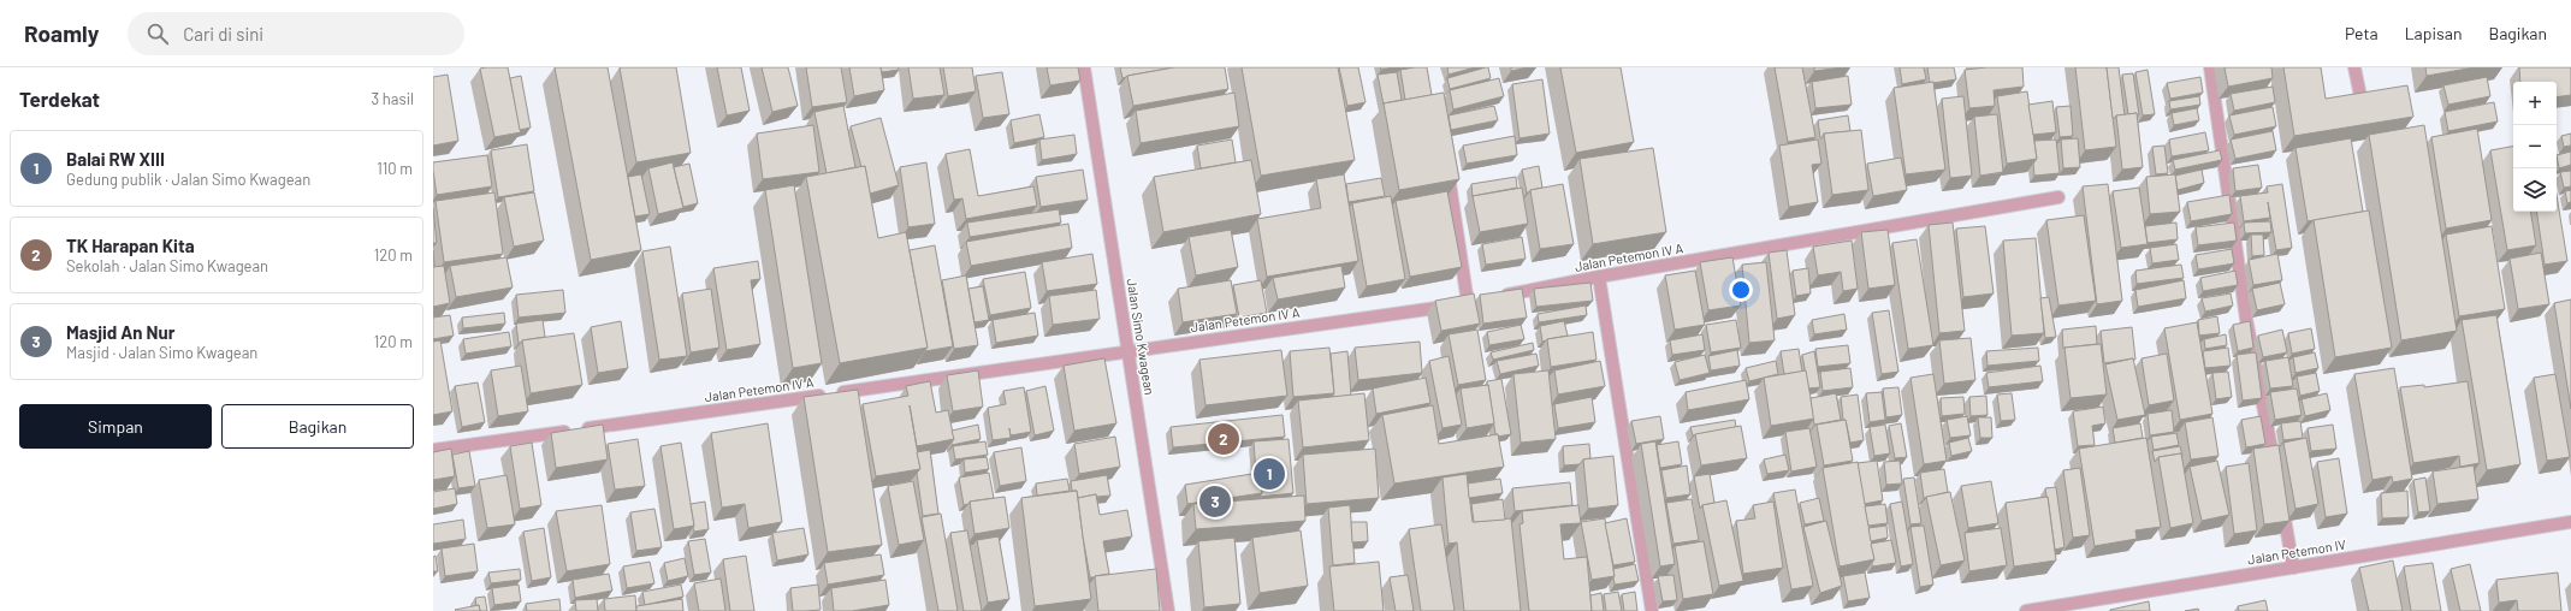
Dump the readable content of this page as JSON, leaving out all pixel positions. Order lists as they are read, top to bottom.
{
  "streets": {
    "street": ["Jalan Petemon IV A", "Jalan Simo Kwagean", "Jalan Petemon IV"]
  },
  "crossings": [
    ["Jalan Petemon IV A", "Jalan Simo Kwagean"]
  ],
  "page": {
    "header": "Roamly",
    "search": "Cari di sini",
    "nav": ["Peta", "Lapisan", "Bagikan"],
    "heading": ["Terdekat", "3 hasil"],
    "map_buttons": ["+", "−"],
    "list": [
      {
        "mark": "1",
        "name": "Balai RW XIII",
        "note": "Gedung publik · Jalan Simo Kwagean",
        "value": "110 m"
      },
      {
        "mark": "2",
        "name": "TK Harapan Kita",
        "note": "Sekolah · Jalan Simo Kwagean",
        "value": "120 m"
      },
      {
        "mark": "3",
        "name": "Masjid An Nur",
        "note": "Masjid · Jalan Simo Kwagean",
        "value": "120 m"
      }
    ],
    "buttons": ["Simpan", "Bagikan"],
    "pins": ["2", "1", "3"]
  }
}
